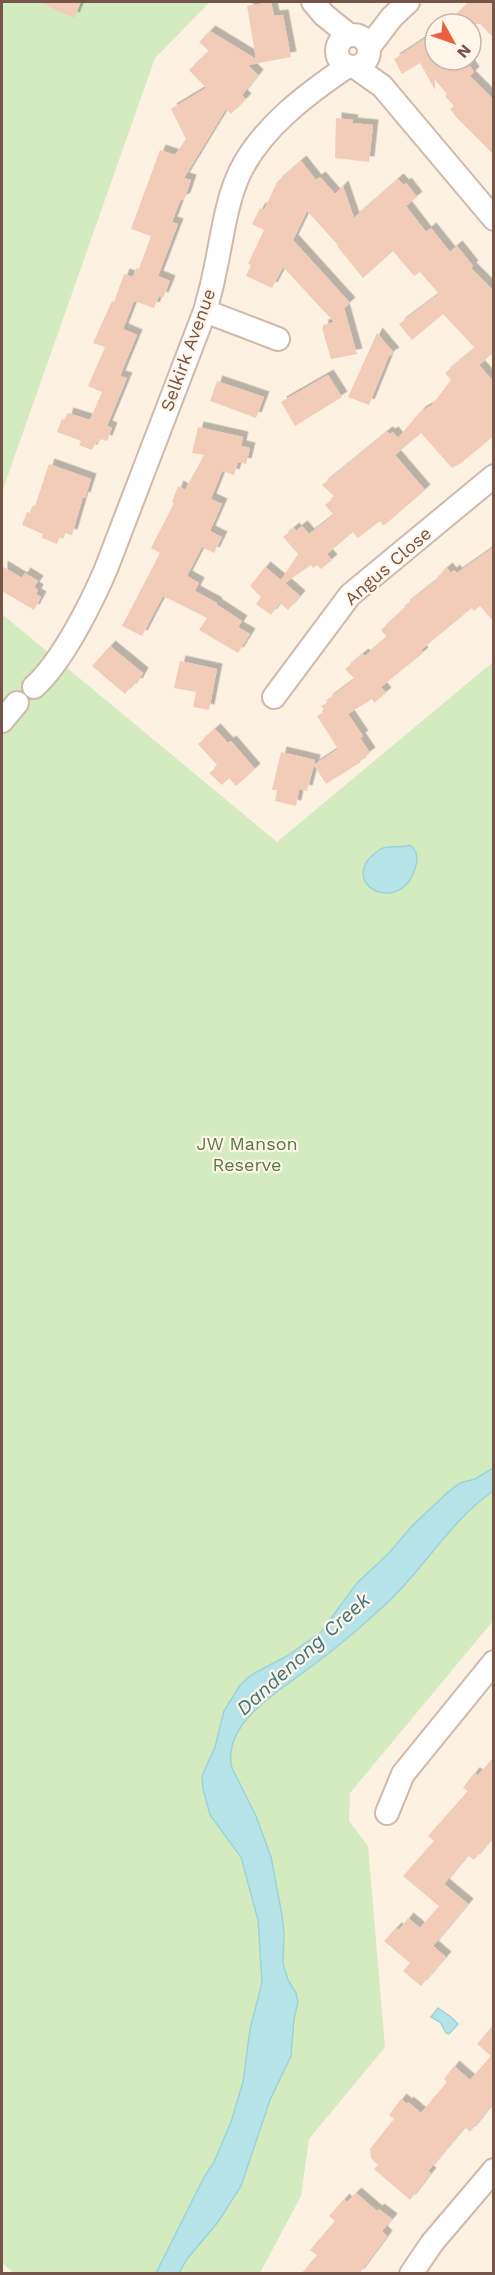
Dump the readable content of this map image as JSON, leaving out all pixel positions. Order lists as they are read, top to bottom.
{
  "streets": {
    "street": ["Selkirk Avenue", "Angus Close"]
  },
  "water": ["Dandenong Creek"],
  "parks": ["JW Manson Reserve"],
  "north": "bottom right"
}
